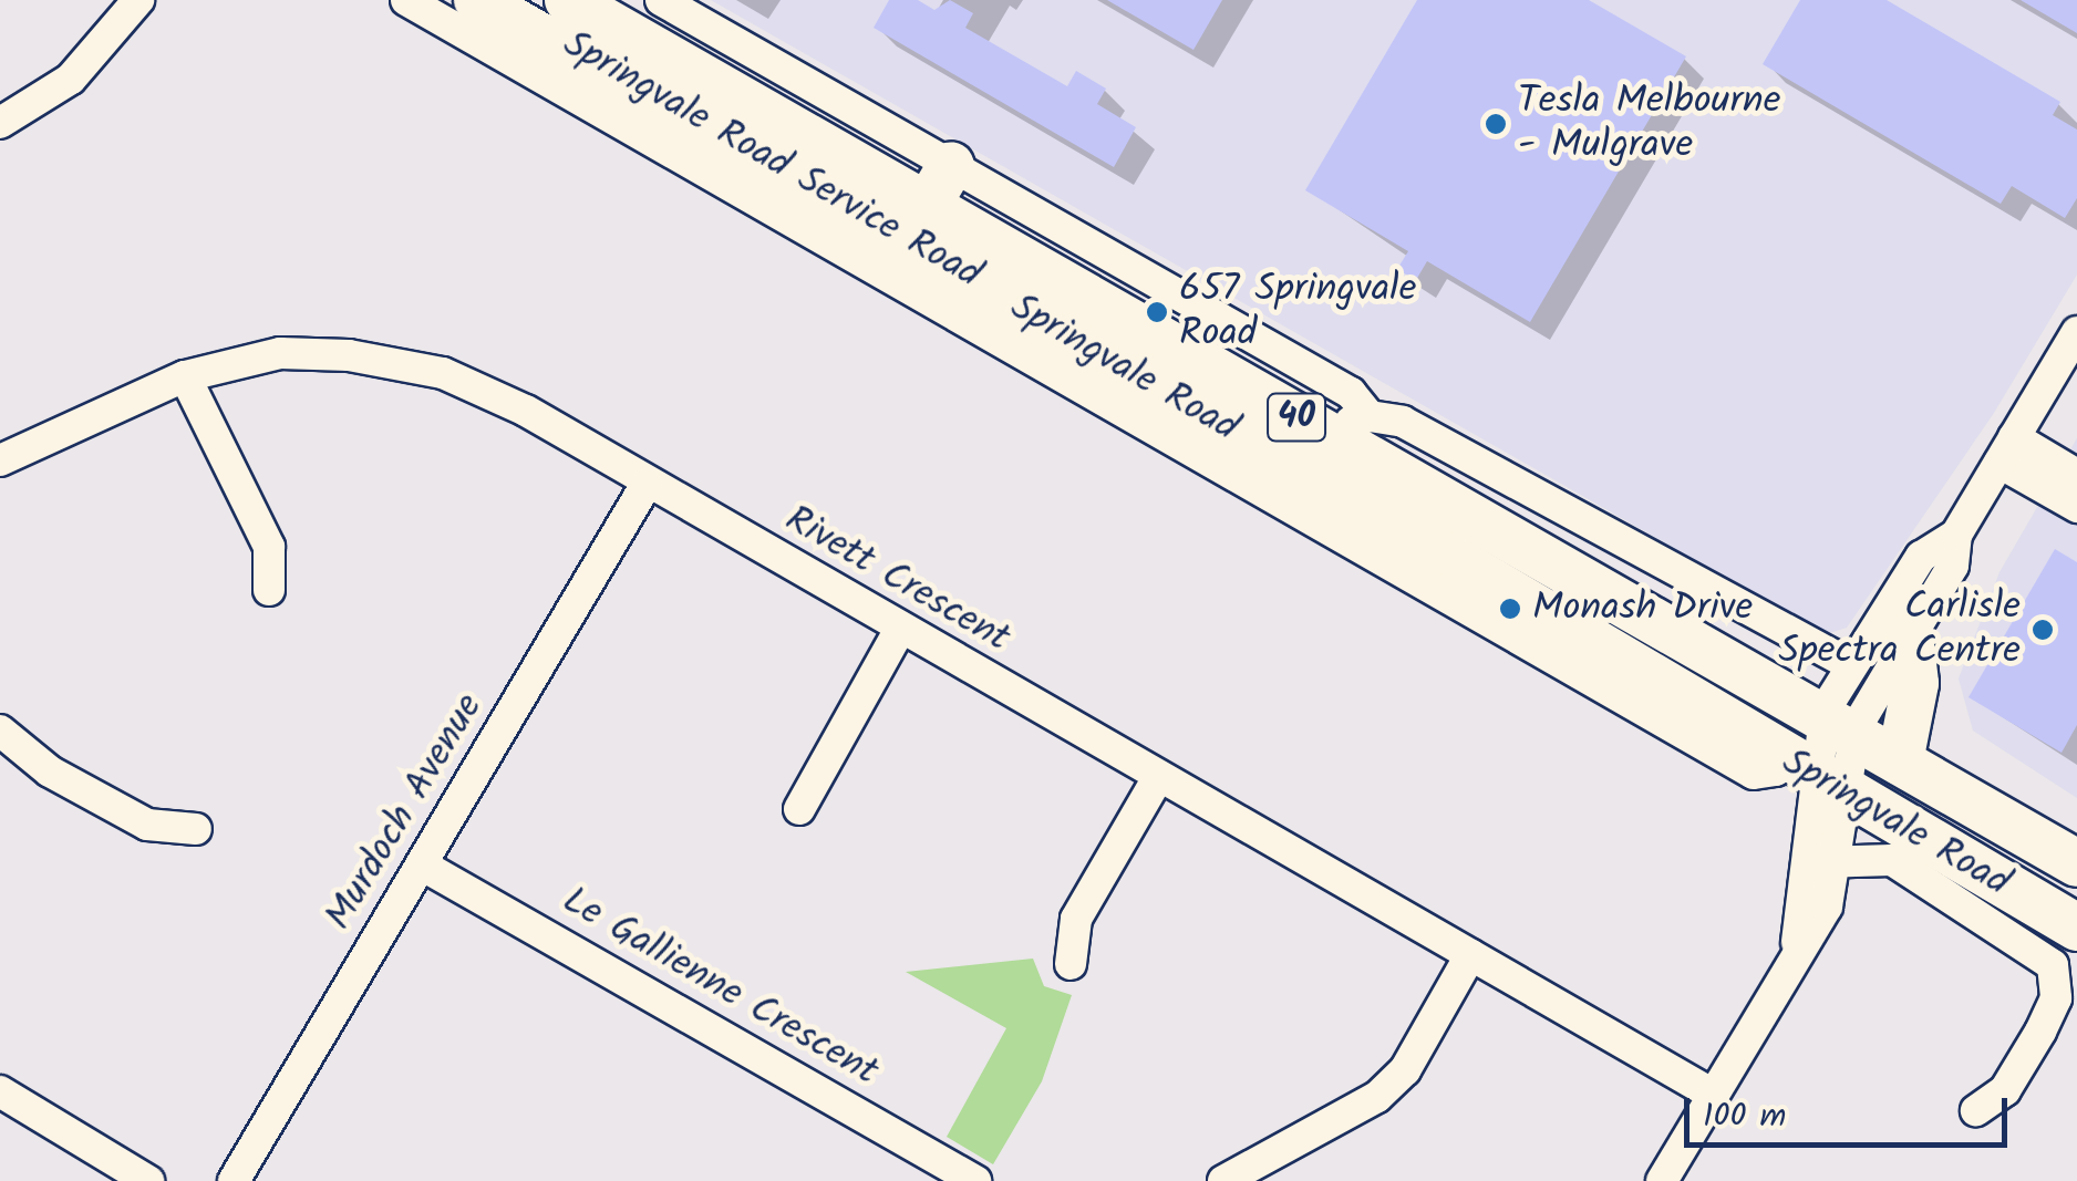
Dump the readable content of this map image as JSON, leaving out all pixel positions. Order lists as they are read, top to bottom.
{
  "streets": {
    "highway": ["Springvale Road", "40"],
    "street": [
      "Springvale Road Service Road",
      "Rivett Crescent",
      "Murdoch Avenue",
      "Le Gallienne Crescent"
    ]
  },
  "crossings": [
    ["Springvale Road Service Road", "Springvale Road"],
    ["Rivett Crescent", "Murdoch Avenue"],
    ["Murdoch Avenue", "Le Gallienne Crescent"]
  ],
  "places": [
    "Tesla Melbourne - Mulgrave",
    "657 Springvale Road",
    "Monash Drive",
    "Carlisle Spectra Centre"
  ],
  "scale_bar": "100 m"
}
